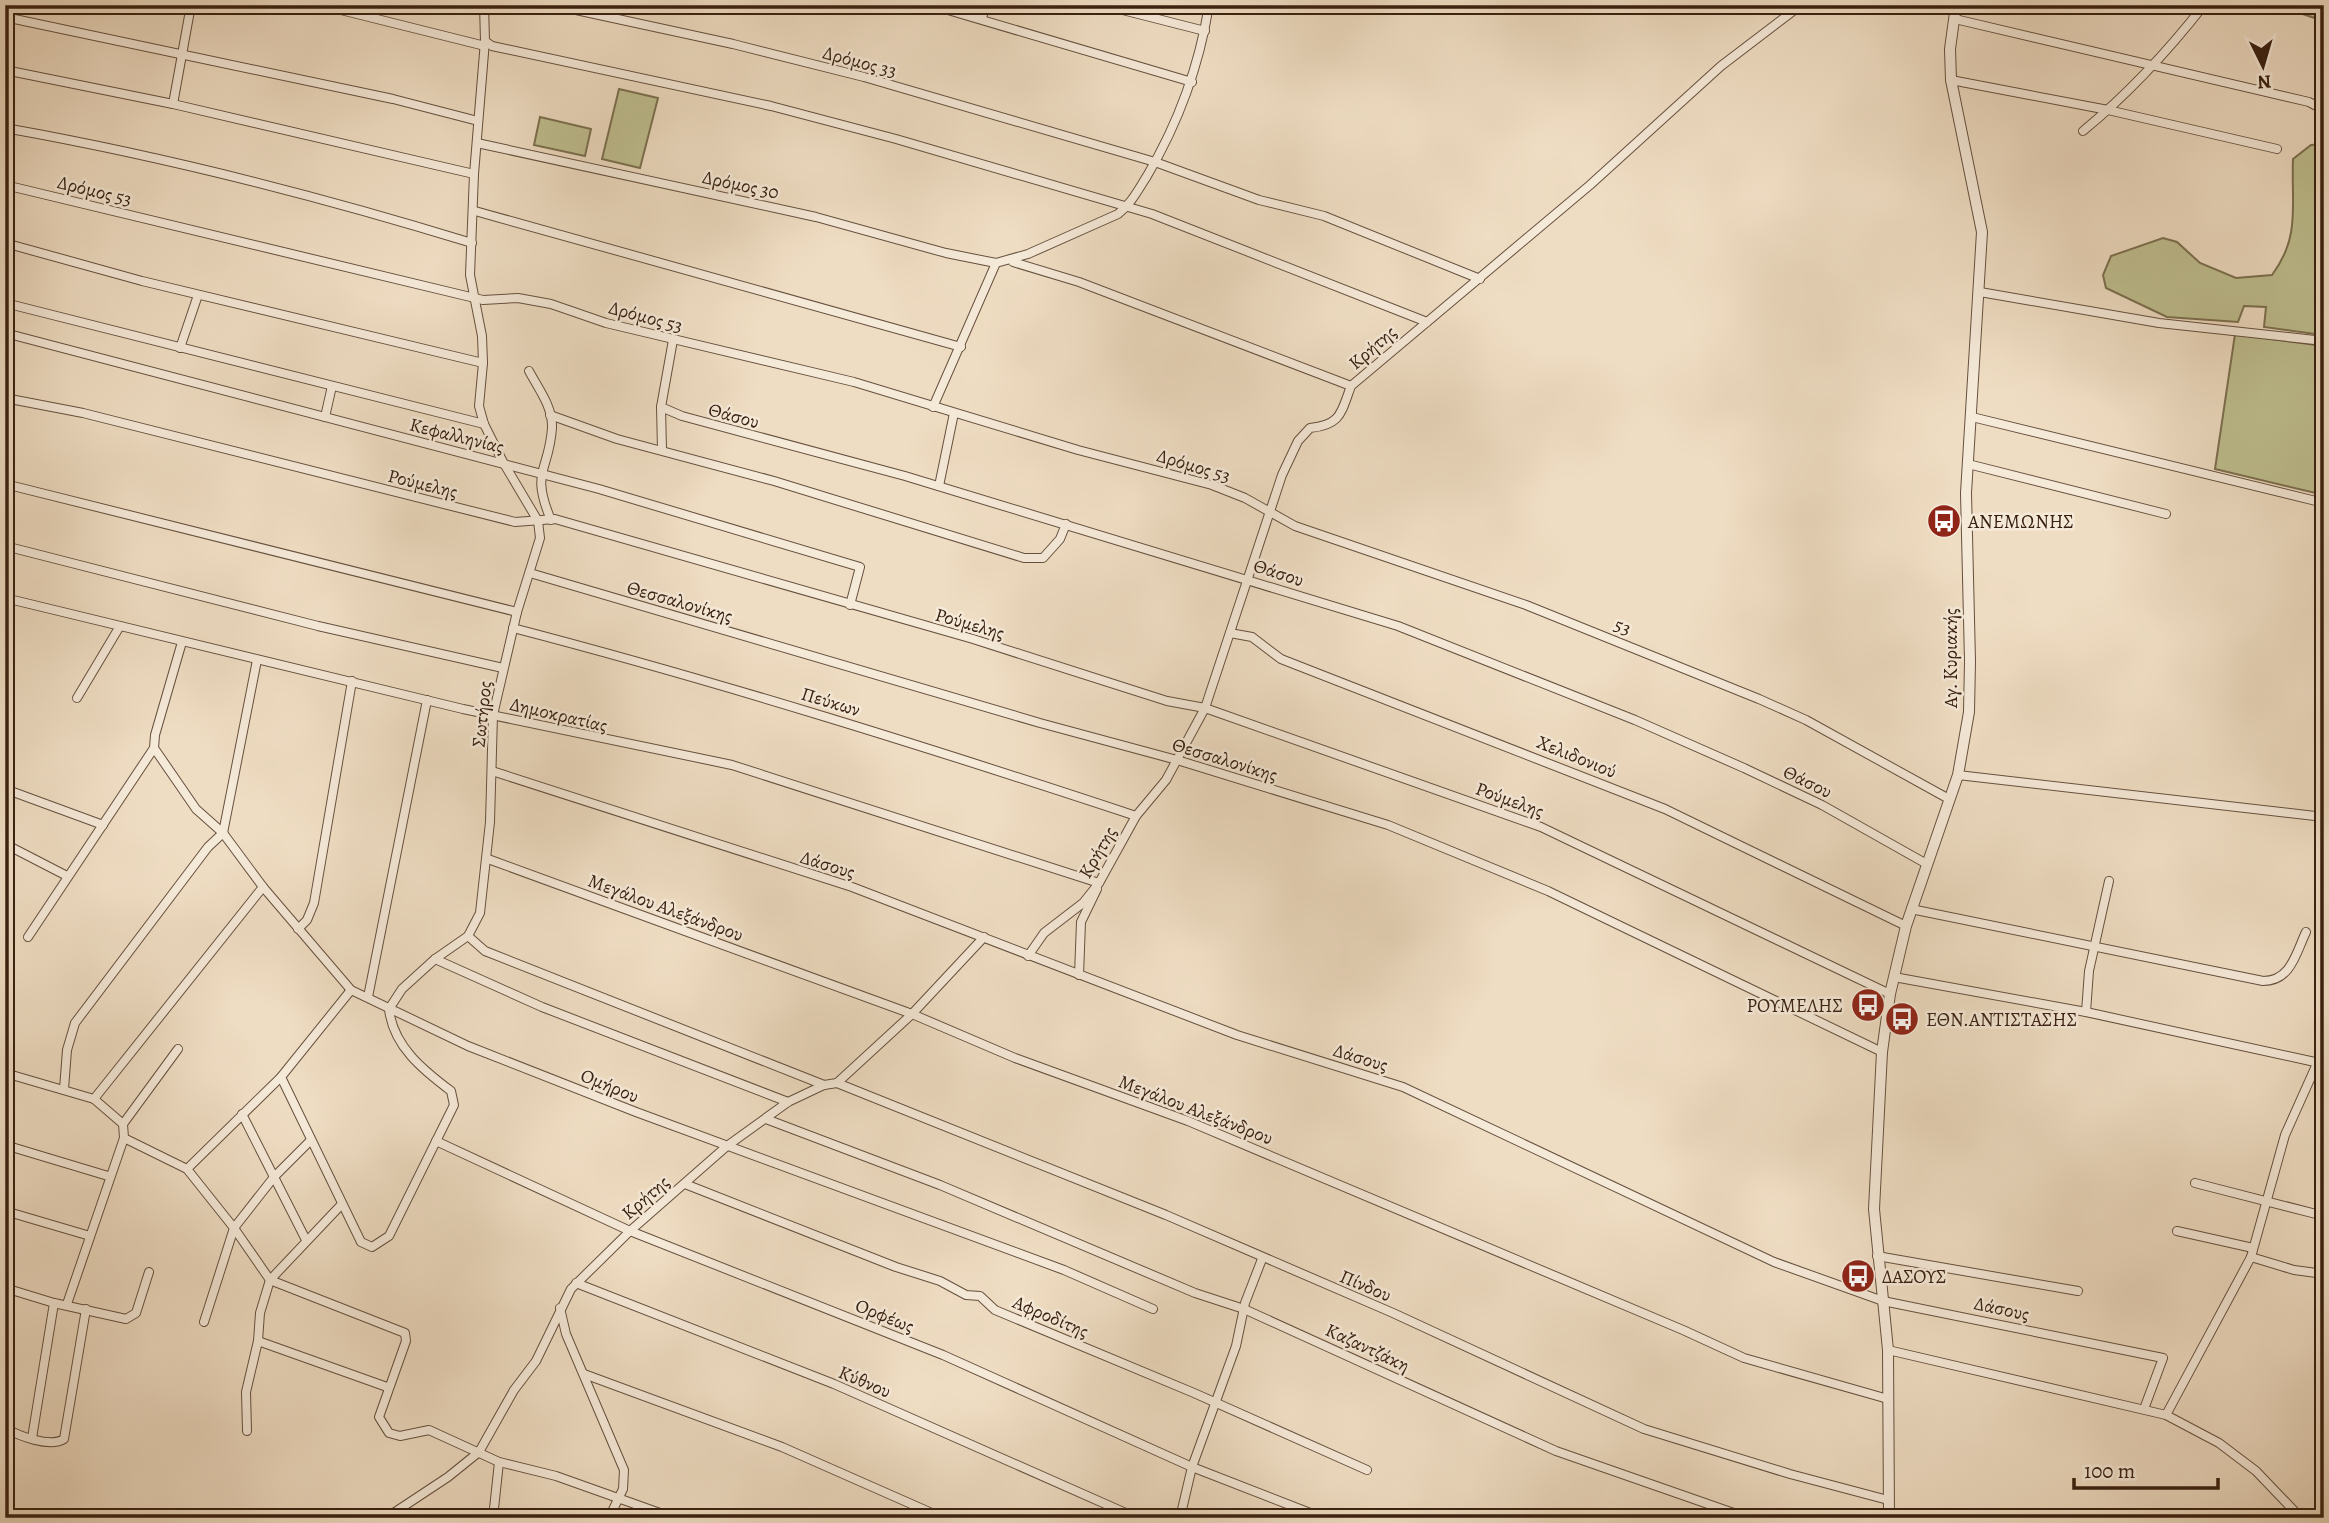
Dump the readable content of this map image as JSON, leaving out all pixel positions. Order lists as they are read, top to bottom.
{
  "streets": {
    "street": [
      "Δρόμος 33",
      "Δρόμος 30",
      "Δρόμος 53",
      "Κρήτης",
      "Θάσου",
      "Κεφαλληνίας",
      "Ρούμελης",
      "Θεσσαλονίκης",
      "53",
      "Αγ. Κυριακής",
      "Πεύκων",
      "Σωτήρος",
      "Δημοκρατίας",
      "Χελιδονιού",
      "Δάσους",
      "Μεγάλου Αλεξάνδρου",
      "Ομήρου",
      "Πίνδου",
      "Ορφέως",
      "Αφροδίτης",
      "Καζαντζάκη",
      "Κύθνου"
    ]
  },
  "crossings": [
    ["Δρόμος 33", "Κρήτης"],
    ["Δρόμος 30", "Κρήτης"],
    ["Δρόμος 53", "Κρήτης"],
    ["Δρόμος 53", "53"],
    ["Κρήτης", "Θάσου"],
    ["Κρήτης", "Ρούμελης"],
    ["Κρήτης", "Θεσσαλονίκης"],
    ["Κρήτης", "53"],
    ["Κρήτης", "Πεύκων"],
    ["Κρήτης", "Δημοκρατίας"],
    ["Κρήτης", "Χελιδονιού"],
    ["Κρήτης", "Δάσους"],
    ["Κρήτης", "Ομήρου"],
    ["Κρήτης", "Πίνδου"],
    ["Κρήτης", "Ορφέως"],
    ["Κρήτης", "Αφροδίτης"],
    ["Κρήτης", "Καζαντζάκη"],
    ["Κρήτης", "Κύθνου"],
    ["Θάσου", "Αγ. Κυριακής"],
    ["Κεφαλληνίας", "Ρούμελης"],
    ["Ρούμελης", "Αγ. Κυριακής"],
    ["Ρούμελης", "Σωτήρος"],
    ["Θεσσαλονίκης", "Αγ. Κυριακής"],
    ["Θεσσαλονίκης", "Σωτήρος"],
    ["53", "Αγ. Κυριακής"],
    ["Αγ. Κυριακής", "Χελιδονιού"],
    ["Αγ. Κυριακής", "Δάσους"],
    ["Αγ. Κυριακής", "Μεγάλου Αλεξάνδρου"],
    ["Αγ. Κυριακής", "Πίνδου"],
    ["Πεύκων", "Σωτήρος"],
    ["Σωτήρος", "Δημοκρατίας"],
    ["Σωτήρος", "Δάσους"],
    ["Σωτήρος", "Μεγάλου Αλεξάνδρου"]
  ],
  "places": {
    "bus stop": [
      "ΑΝΕΜΩΝΗΣ",
      "ΡΟΥΜΕΛΗΣ",
      "ΕΘΝ.ΑΝΤΙΣΤΑΣΗΣ",
      "ΔΑΣΟΥΣ"
    ]
  },
  "scale_bar": "100 m",
  "north": "bottom"
}
